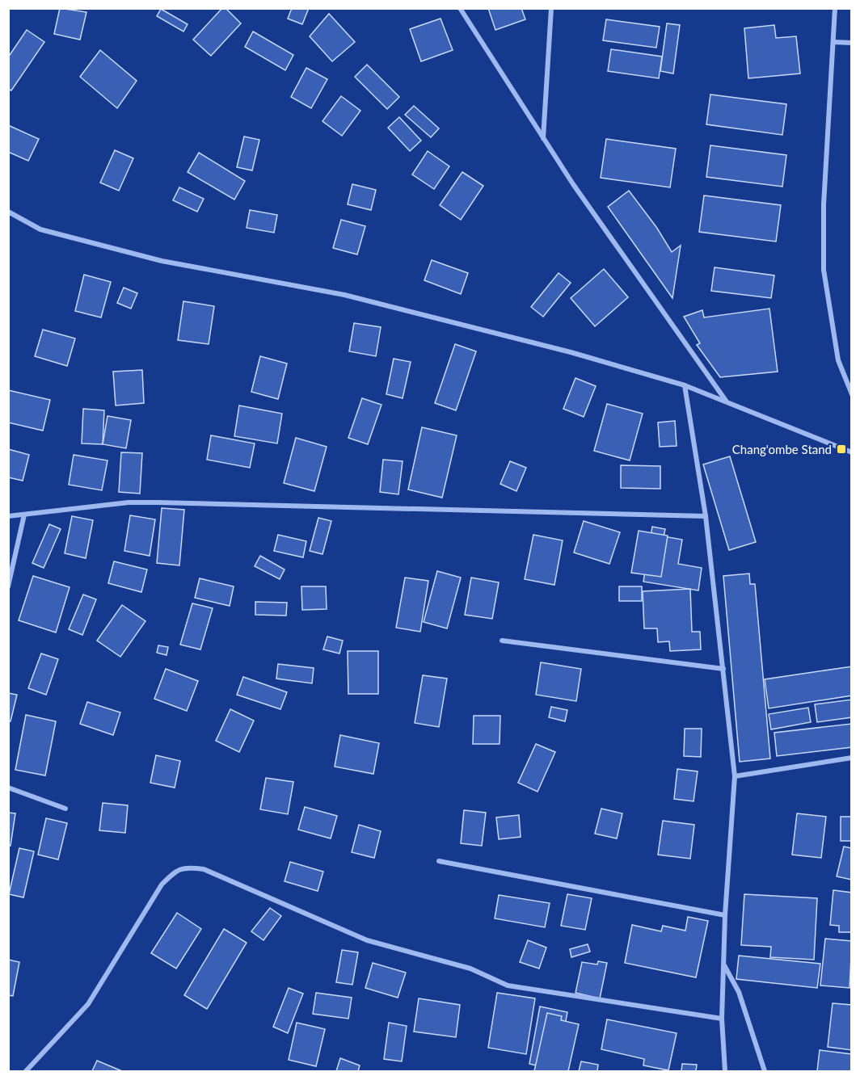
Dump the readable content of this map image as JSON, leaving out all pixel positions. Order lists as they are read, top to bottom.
{
  "places": {
    "transit": ["Chang'ombe Stand"]
  }
}
